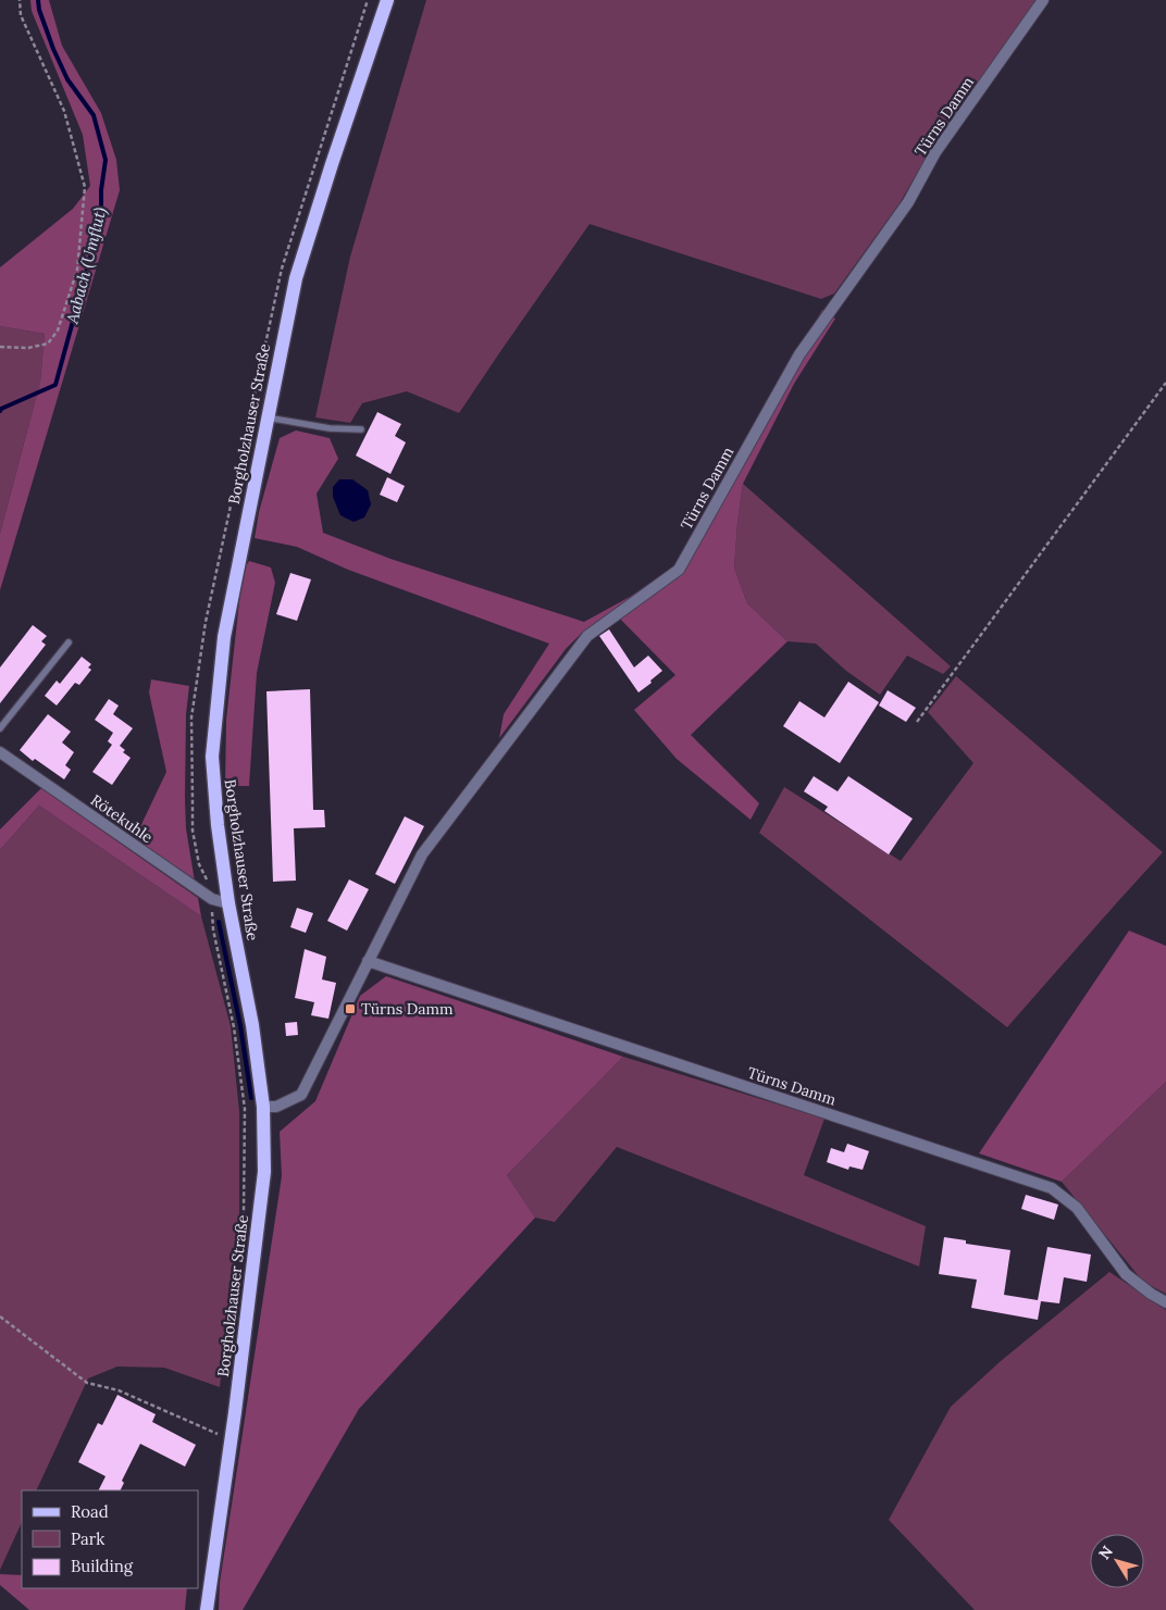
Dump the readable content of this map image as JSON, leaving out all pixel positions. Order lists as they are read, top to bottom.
{
  "streets": {
    "main road": ["Borgholzhauser Straße"],
    "street": ["Türns Damm", "Rötekuhle"]
  },
  "crossings": [
    ["Türns Damm", "Borgholzhauser Straße"],
    ["Borgholzhauser Straße", "Rötekuhle"]
  ],
  "water": ["Aabach (Umflut)"],
  "places": {
    "transit": ["Türns Damm"]
  },
  "legend": ["Road", "Park", "Building"],
  "north": "top left"
}
